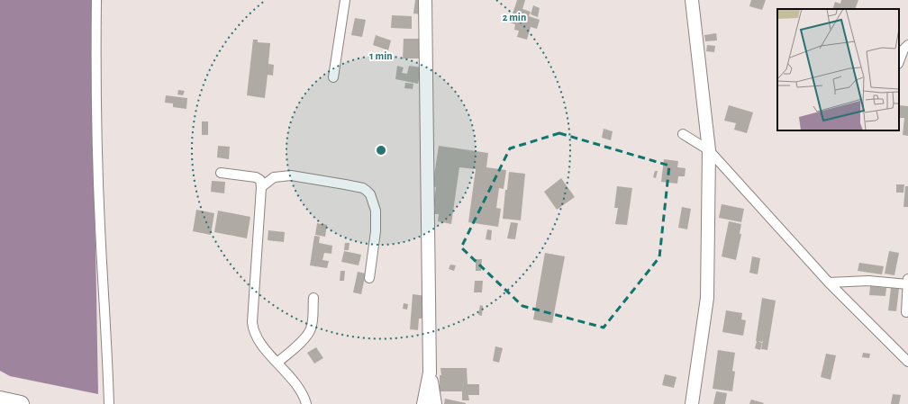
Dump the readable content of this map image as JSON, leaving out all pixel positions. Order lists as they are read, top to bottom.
{
  "rings": ["2 min", "1 min"]
}
